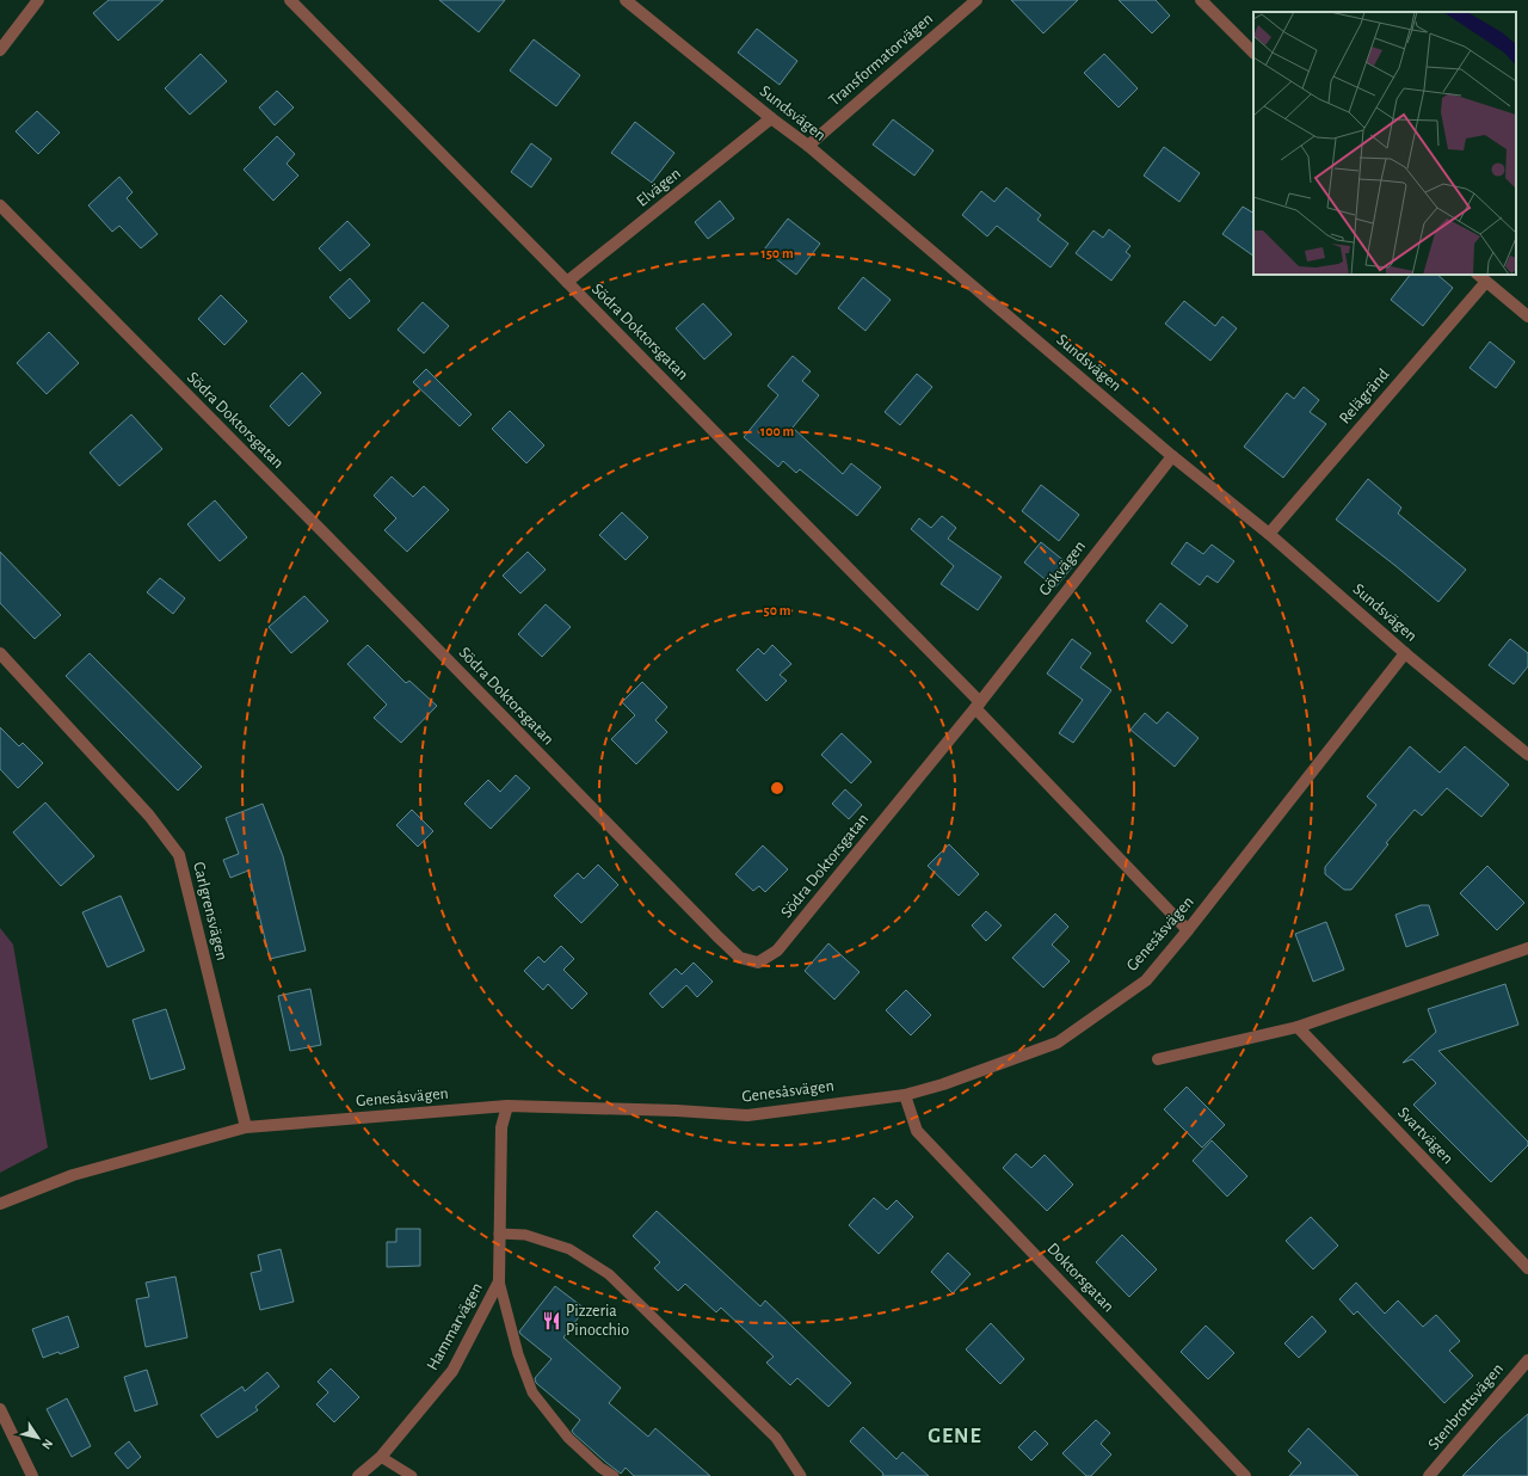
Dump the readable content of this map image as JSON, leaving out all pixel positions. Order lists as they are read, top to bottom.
{
  "streets": {
    "street": [
      "Transformatorvägen",
      "Sundsvägen",
      "Elvägen",
      "Södra Doktorsgatan",
      "Relägränd",
      "Gökvägen",
      "Carlgrensvägen",
      "Genesåsvägen",
      "Svartvägen",
      "Doktorsgatan",
      "Hammarvägen",
      "Stenbrottsvägen"
    ]
  },
  "crossings": [
    ["Transformatorvägen", "Sundsvägen"],
    ["Sundsvägen", "Elvägen"],
    ["Sundsvägen", "Relägränd"],
    ["Sundsvägen", "Gökvägen"],
    ["Sundsvägen", "Genesåsvägen"],
    ["Elvägen", "Södra Doktorsgatan"],
    ["Södra Doktorsgatan", "Gökvägen"],
    ["Södra Doktorsgatan", "Genesåsvägen"],
    ["Carlgrensvägen", "Genesåsvägen"],
    ["Genesåsvägen", "Doktorsgatan"],
    ["Genesåsvägen", "Hammarvägen"]
  ],
  "districts": ["GENE"],
  "places": {
    "restaurant": ["Pizzeria Pinocchio"]
  },
  "north": "bottom right",
  "rings": ["150 m", "100 m", "50 m"]
}
